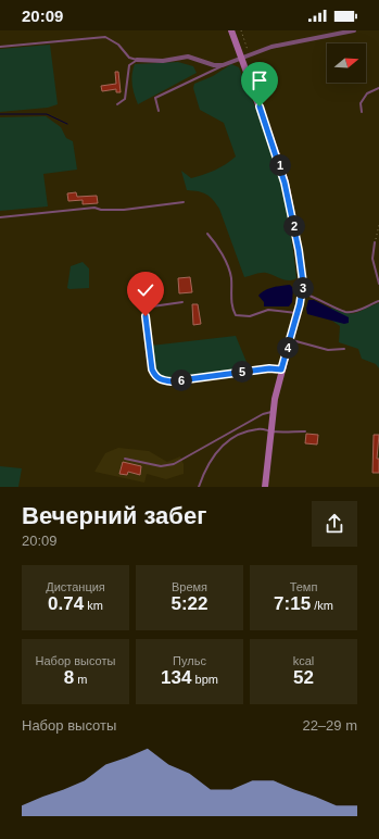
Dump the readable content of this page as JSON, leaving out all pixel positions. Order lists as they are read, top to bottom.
{
  "north": "right",
  "page": {
    "status": "20:09",
    "pins": [
      "1",
      "2",
      "3",
      "4",
      "5",
      "6"
    ],
    "heading": ["Вечерний забег", "20:09"],
    "stats": [
      ["Дистанция", "0.74 km"],
      ["Время", "5:22"],
      ["Темп", "7:15 /km"],
      ["Набор высоты", "8 m"],
      ["Пульс", "134 bpm"],
      ["kcal", "52"]
    ],
    "chart": ["Набор высоты", "22–29 m"]
  }
}
